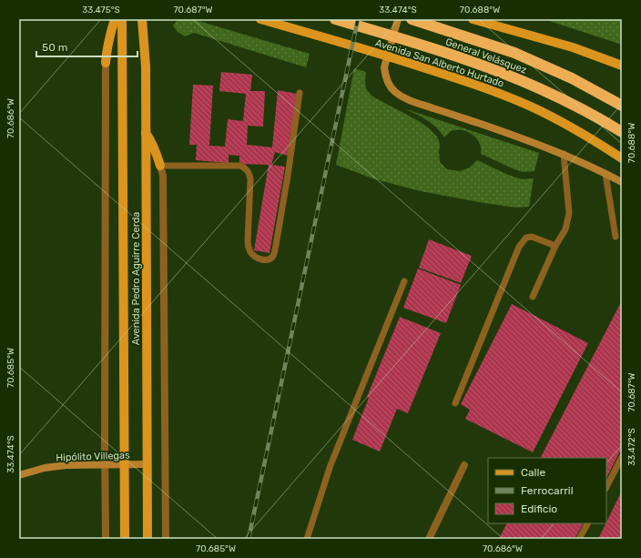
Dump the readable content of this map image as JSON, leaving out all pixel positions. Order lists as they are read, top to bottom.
{
  "streets": {
    "highway": ["General Velásquez"],
    "main road": ["Avenida San Alberto Hurtado", "Avenida Pedro Aguirre Cerda", "Hipólito Villegas"]
  },
  "crossings": [
    ["Avenida Pedro Aguirre Cerda", "Hipólito Villegas"]
  ],
  "legend": ["Calle", "Ferrocarril", "Edificio"],
  "scale_bar": "50 m",
  "coordinates": [
    "33.475°S",
    "70.687°W",
    "33.474°S",
    "70.688°W",
    "70.686°W",
    "70.685°W",
    "33.472°S"
  ]
}
